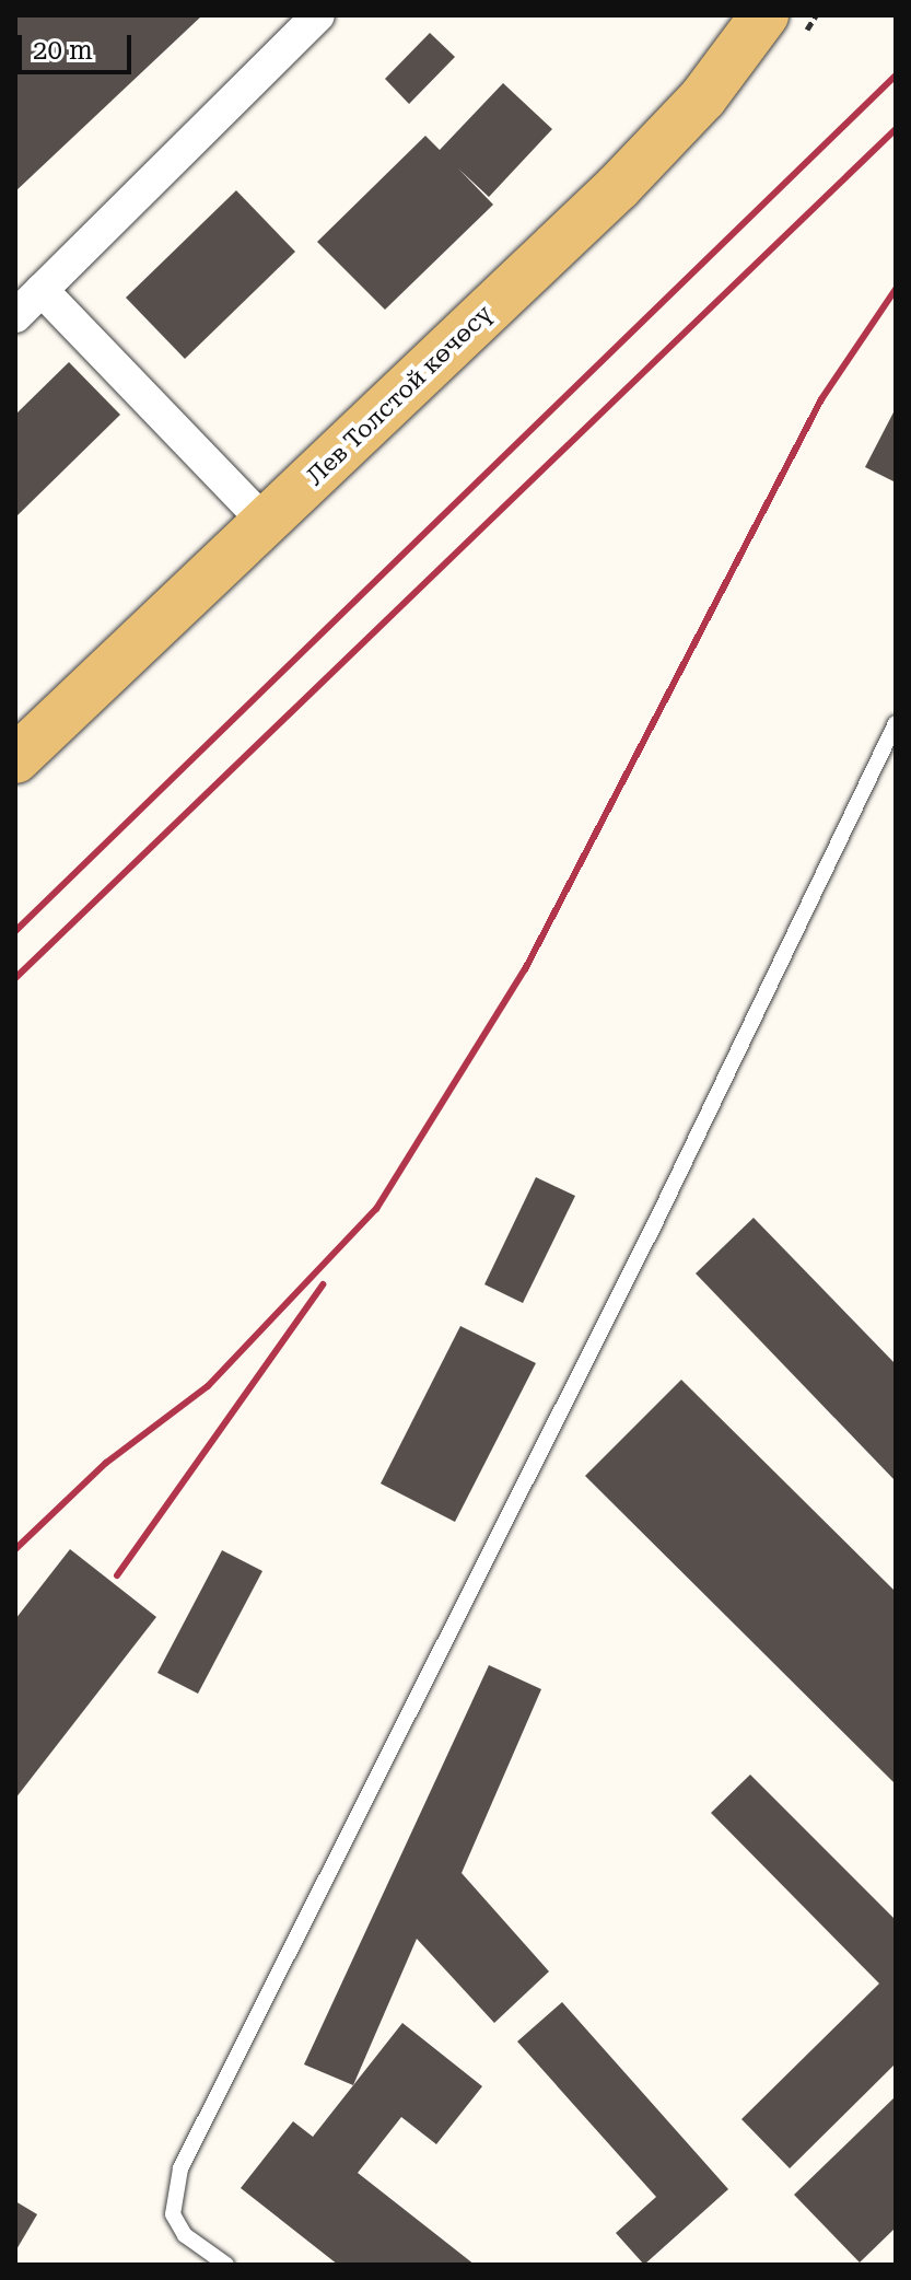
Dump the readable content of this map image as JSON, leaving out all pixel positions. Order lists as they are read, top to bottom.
{
  "streets": {
    "main road": ["Лев Толстой көчөсү"]
  },
  "scale_bar": "20 m"
}
